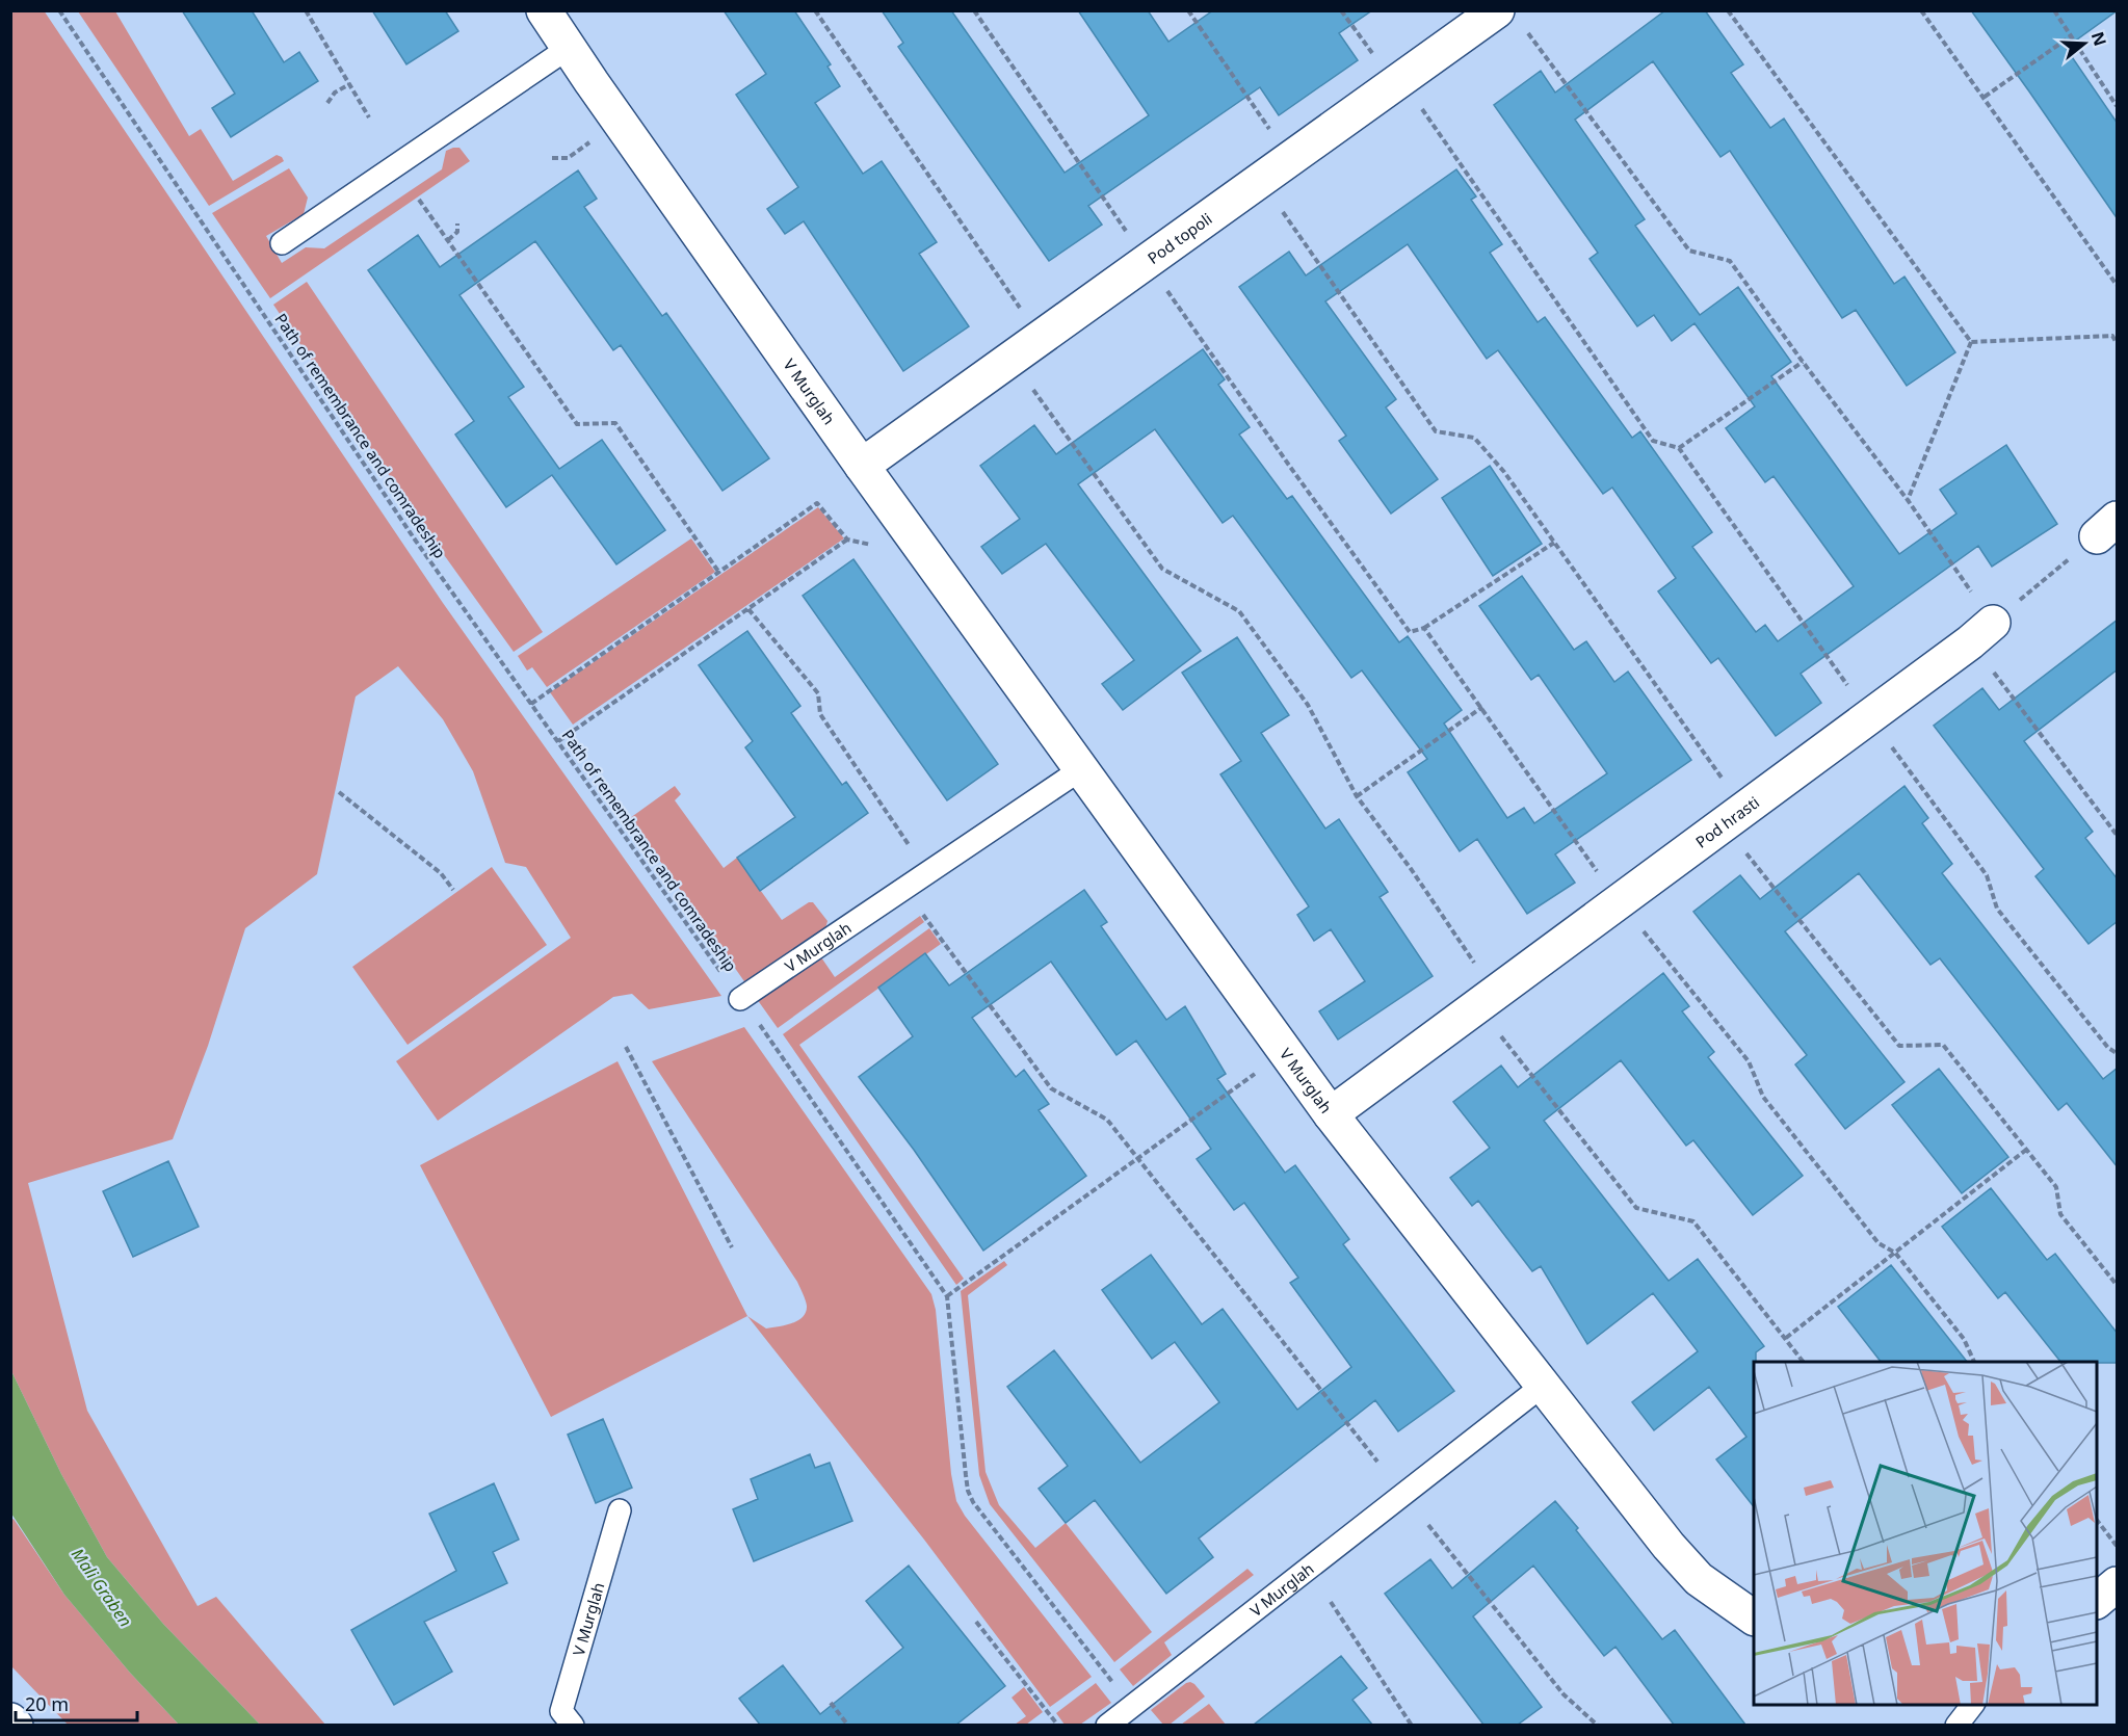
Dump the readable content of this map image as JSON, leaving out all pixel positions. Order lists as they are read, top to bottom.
{
  "streets": {
    "street": ["Pod topoli", "V Murglah", "Pod hrasti"],
    "path": ["Path of remembrance and comradeship"]
  },
  "crossings": [
    ["Pod topoli", "V Murglah"],
    ["V Murglah", "Path of remembrance and comradeship"],
    ["V Murglah", "Pod hrasti"]
  ],
  "water": ["Mali Graben"],
  "scale_bar": "20 m",
  "north": "right"
}
